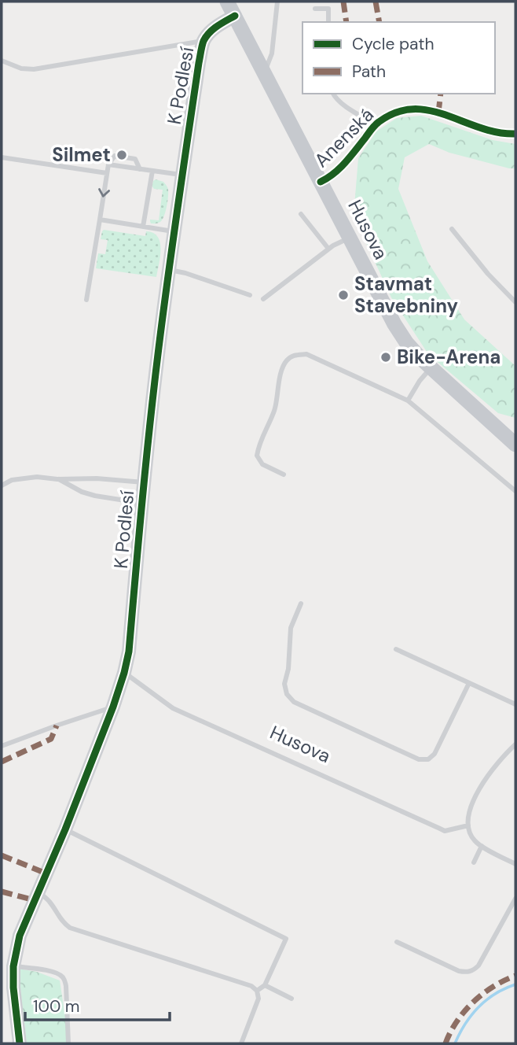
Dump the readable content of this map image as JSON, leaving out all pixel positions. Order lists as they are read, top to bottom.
{
  "streets": {
    "main road": ["Husova"],
    "street": ["K Podlesí", "Anenská"]
  },
  "crossings": [
    ["K Podlesí", "Husova"],
    ["Anenská", "Husova"]
  ],
  "places": ["Silmet", "Stavmat Stavebniny", "Bike-Arena"],
  "legend": ["Cycle path", "Path"],
  "scale_bar": "100 m"
}
